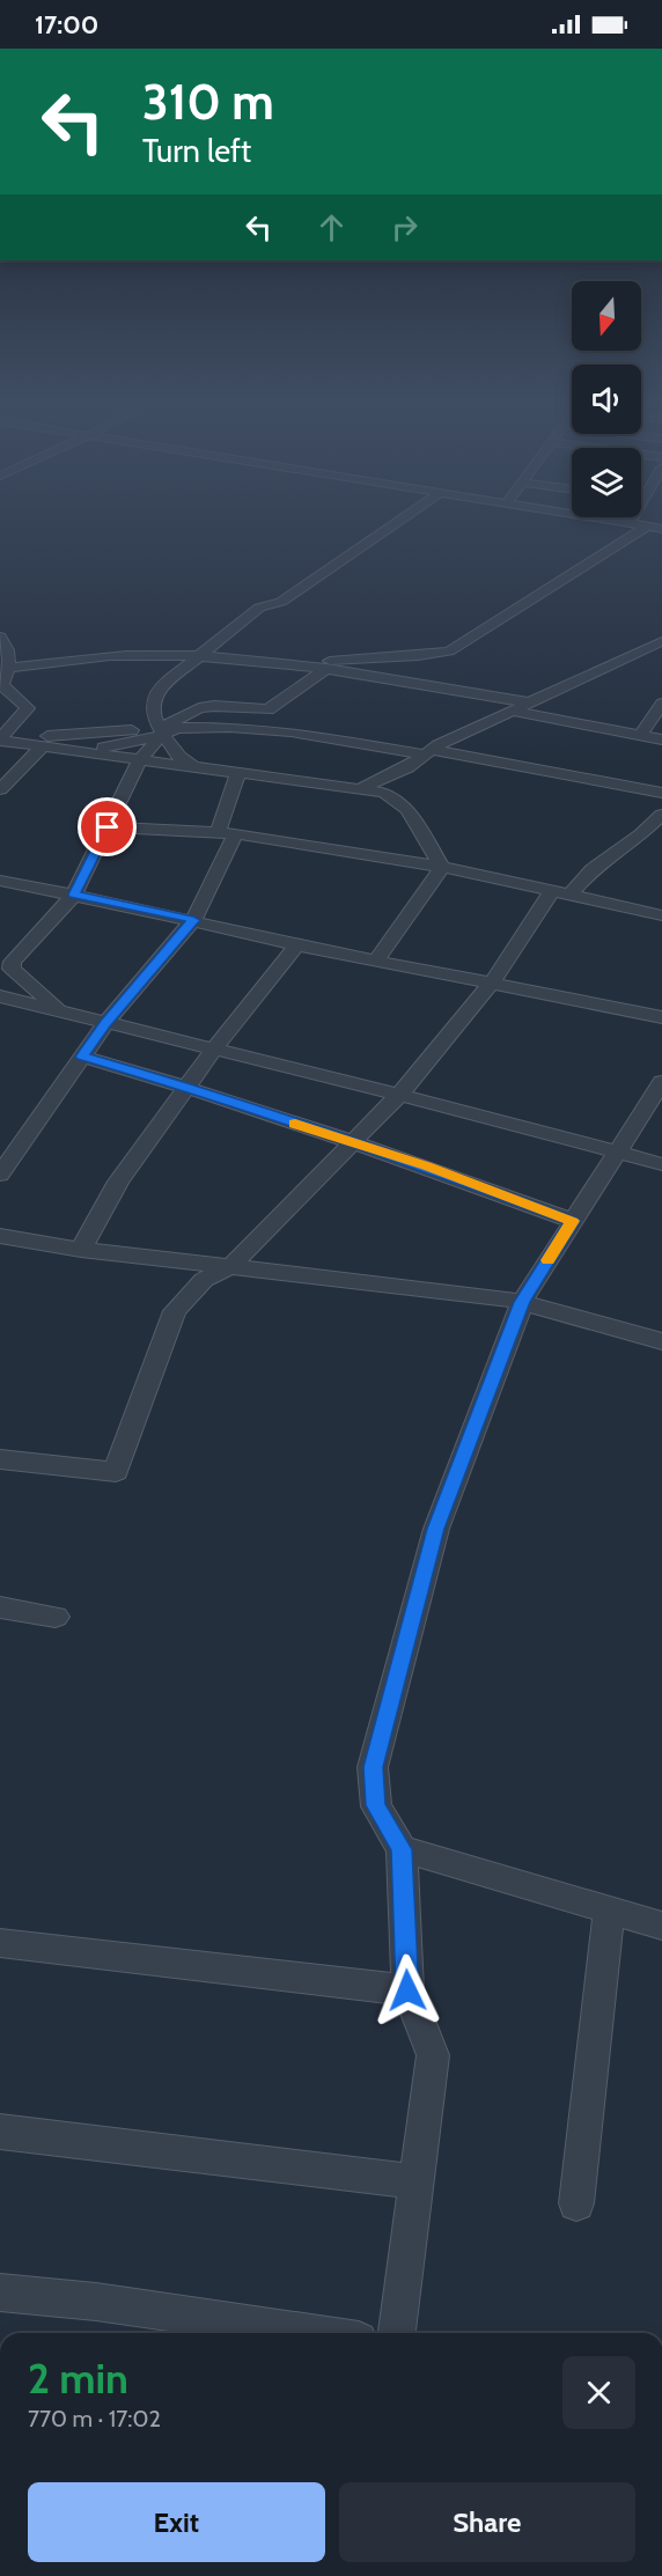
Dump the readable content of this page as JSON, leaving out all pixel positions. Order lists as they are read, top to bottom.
{
  "north": "bottom",
  "page": {
    "status": "17:00",
    "turn": ["310 m", "Turn left"],
    "heading": ["2 min", "770 m · 17:02"],
    "buttons": ["Exit", "Share"]
  }
}
